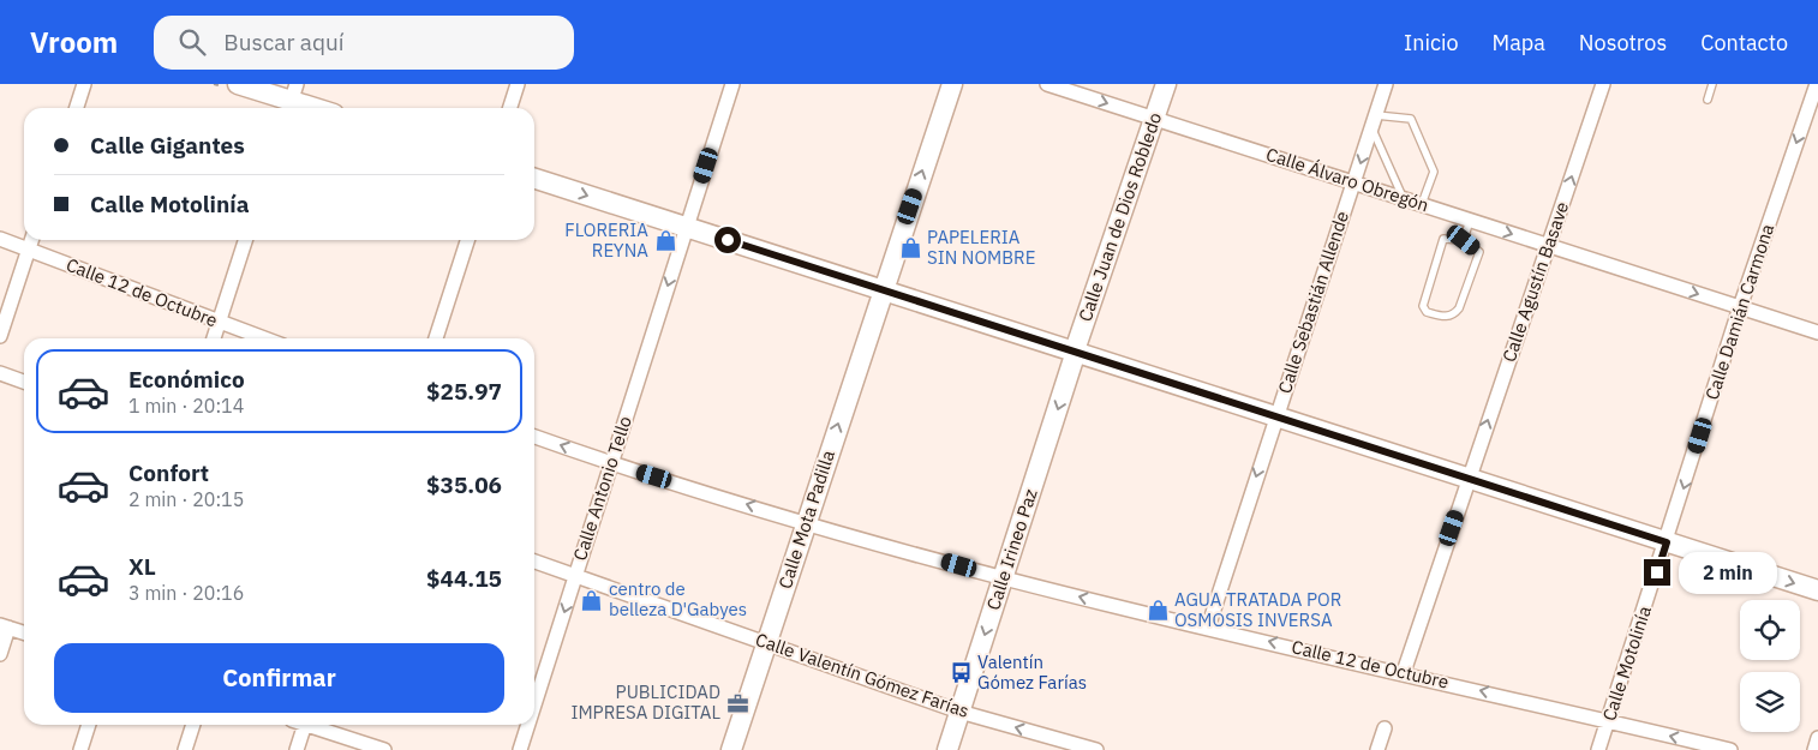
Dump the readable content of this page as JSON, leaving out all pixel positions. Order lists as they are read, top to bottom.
{
  "streets": {
    "main road": ["Calle Juan de Dios Robledo", "Calle Mota Padilla", "Calle Irineo Paz"],
    "street": [
      "Calle Álvaro Obregón",
      "Calle Agustín Basave",
      "Calle 12 de Octubre",
      "Calle Sebastián Allende",
      "Calle Damián Carmona",
      "Calle Antonio Tello",
      "Calle Motolinía",
      "Calle Valentín Gómez Farías"
    ]
  },
  "crossings": [
    ["Calle Álvaro Obregón", "Calle Juan de Dios Robledo"],
    ["Calle Álvaro Obregón", "Calle Agustín Basave"],
    ["Calle Álvaro Obregón", "Calle Sebastián Allende"],
    ["Calle Álvaro Obregón", "Calle Damián Carmona"],
    ["Calle Juan de Dios Robledo", "Calle Irineo Paz"],
    ["Calle Agustín Basave", "Calle 12 de Octubre"],
    ["Calle 12 de Octubre", "Calle Sebastián Allende"],
    ["Calle 12 de Octubre", "Calle Antonio Tello"],
    ["Calle 12 de Octubre", "Calle Mota Padilla"],
    ["Calle 12 de Octubre", "Calle Irineo Paz"],
    ["Calle 12 de Octubre", "Calle Motolinía"],
    ["Calle Damián Carmona", "Calle Motolinía"],
    ["Calle Antonio Tello", "Calle Valentín Gómez Farías"],
    ["Calle Mota Padilla", "Calle Valentín Gómez Farías"],
    ["Calle Irineo Paz", "Calle Valentín Gómez Farías"]
  ],
  "one_way": [
    "Calle Álvaro Obregón",
    "Calle Agustín Basave",
    "Calle 12 de Octubre",
    "Calle Sebastián Allende",
    "Calle Damián Carmona",
    "Calle Antonio Tello",
    "Calle Mota Padilla",
    "Calle Irineo Paz"
  ],
  "places": {
    "shop": [
      "FLORERIA REYNA",
      "PAPELERIA SIN NOMBRE",
      "centro de belleza D'Gabyes",
      "AGUA TRATADA POR OSMOSIS INVERSA"
    ],
    "bus stop": ["Valentín Gómez Farías"],
    "office": ["PUBLICIDAD IMPRESA DIGITAL"]
  },
  "page": {
    "header": "Vroom",
    "search": "Buscar aquí",
    "nav": [
      "Inicio",
      "Mapa",
      "Nosotros",
      "Contacto"
    ],
    "banner": ["Calle Gigantes", "Calle Motolinía"],
    "list": [
      {
        "name": "Económico",
        "note": "1 min · 20:14",
        "value": "$25.97"
      },
      {
        "name": "Confort",
        "note": "2 min · 20:15",
        "value": "$35.06"
      },
      {
        "name": "XL",
        "note": "3 min · 20:16",
        "value": "$44.15"
      }
    ],
    "bubble": "2 min",
    "buttons": "Confirmar"
  }
}
